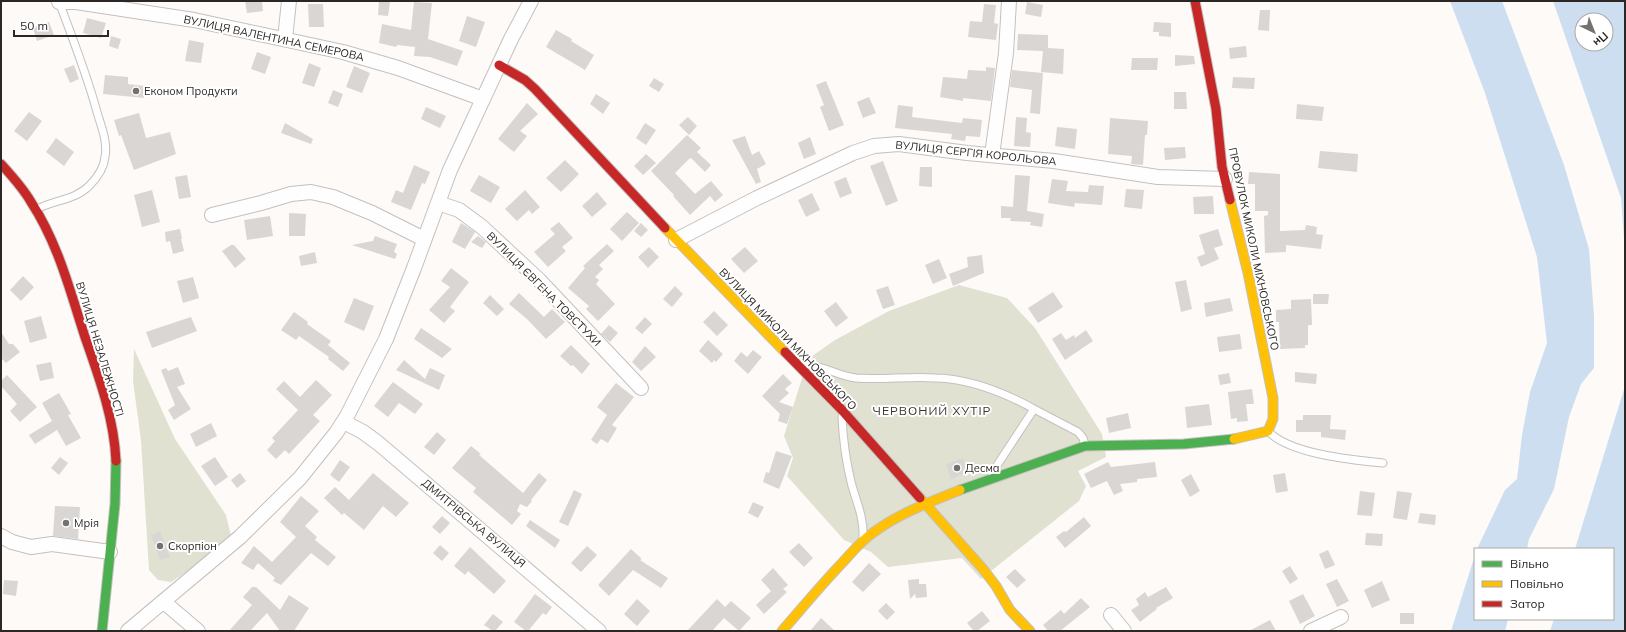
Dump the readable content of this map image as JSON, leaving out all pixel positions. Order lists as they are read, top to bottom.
{
  "streets": {
    "street": [
      "ВУЛИЦЯ ВАЛЕНТИНА СЕМЕРОВА",
      "ВУЛИЦЯ СЕРГІЯ КОРОЛЬОВА",
      "ПРОВУЛОК МИКОЛИ МІХНОВСЬКОГО",
      "ВУЛИЦЯ ЄВГЕНА ТОВСТУХИ",
      "ВУЛИЦЯ МИКОЛИ МІХНОВСЬКОГО",
      "ВУЛИЦЯ НЕЗАЛЕЖНОСТІ",
      "ДМИТРІВСЬКА ВУЛИЦЯ"
    ]
  },
  "crossings": [
    ["ВУЛИЦЯ СЕРГІЯ КОРОЛЬОВА", "ПРОВУЛОК МИКОЛИ МІХНОВСЬКОГО"],
    ["ВУЛИЦЯ СЕРГІЯ КОРОЛЬОВА", "ВУЛИЦЯ МИКОЛИ МІХНОВСЬКОГО"]
  ],
  "districts": ["ЧЕРВОНИЙ ХУТІР"],
  "places": [
    "Економ Продукти",
    "Десма",
    "Мрія",
    "Скорпіон"
  ],
  "legend": ["Вільно", "Повільно", "Затор"],
  "scale_bar": "50 m",
  "north": "bottom right"
}
